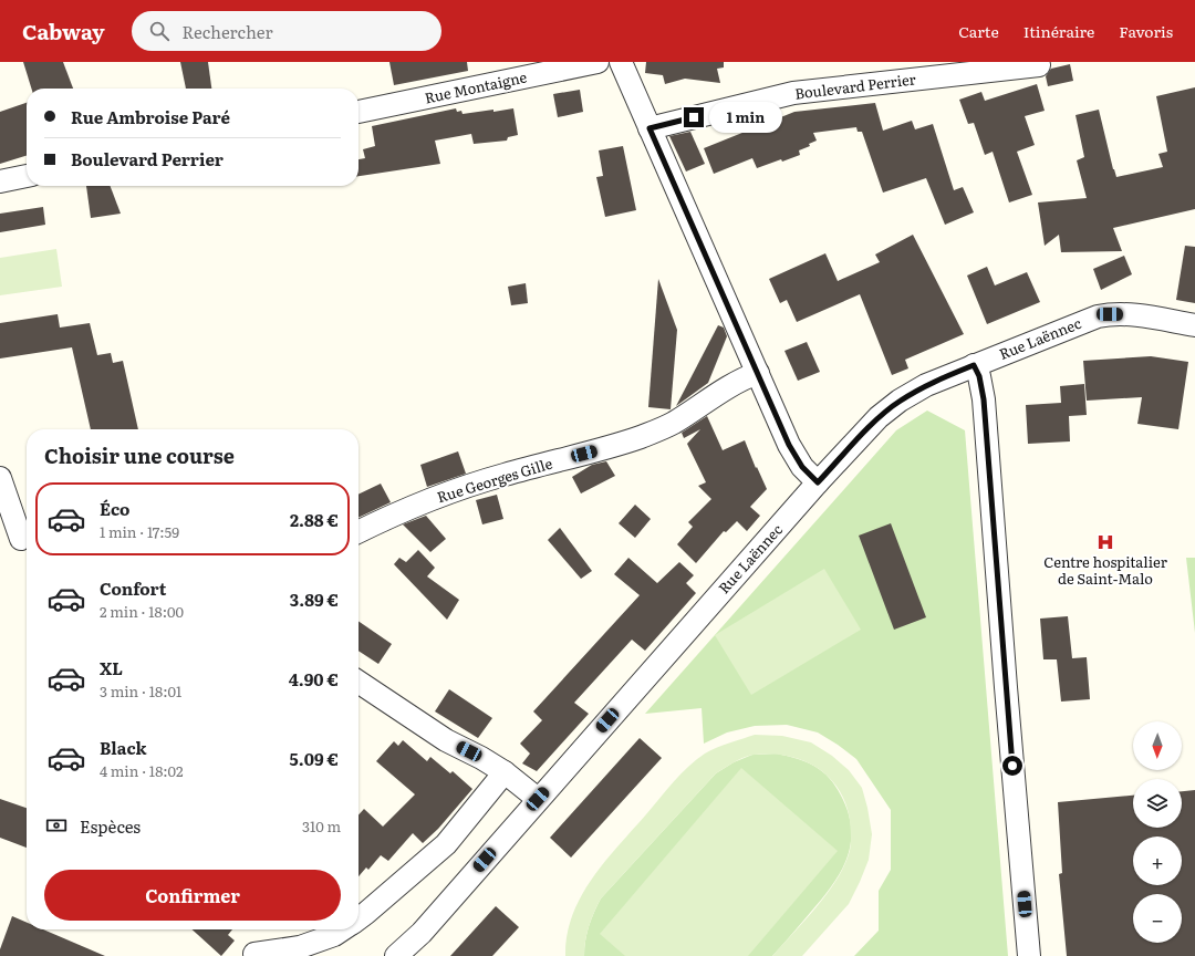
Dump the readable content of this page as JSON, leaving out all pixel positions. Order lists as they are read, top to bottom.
{
  "streets": {
    "street": [
      "Boulevard Perrier",
      "Rue Montaigne",
      "Rue Laënnec",
      "Rue Georges Gille"
    ]
  },
  "places": {
    "hospital": ["Centre hospitalier de Saint-Malo"]
  },
  "north": "bottom",
  "page": {
    "header": "Cabway",
    "search": "Rechercher",
    "nav": ["Carte", "Itinéraire", "Favoris"],
    "banner": ["Rue Ambroise Paré", "Boulevard Perrier"],
    "bubble": "1 min",
    "heading": "Choisir une course",
    "list": [
      {
        "name": "Éco",
        "note": "1 min · 17:59",
        "value": "2.88 €"
      },
      {
        "name": "Confort",
        "note": "2 min · 18:00",
        "value": "3.89 €"
      },
      {
        "name": "XL",
        "note": "3 min · 18:01",
        "value": "4.90 €"
      },
      {
        "name": "Black",
        "note": "4 min · 18:02",
        "value": "5.09 €"
      }
    ],
    "map_buttons": ["+", "−"],
    "pay": ["Espèces", "310 m"],
    "buttons": "Confirmer"
  }
}
